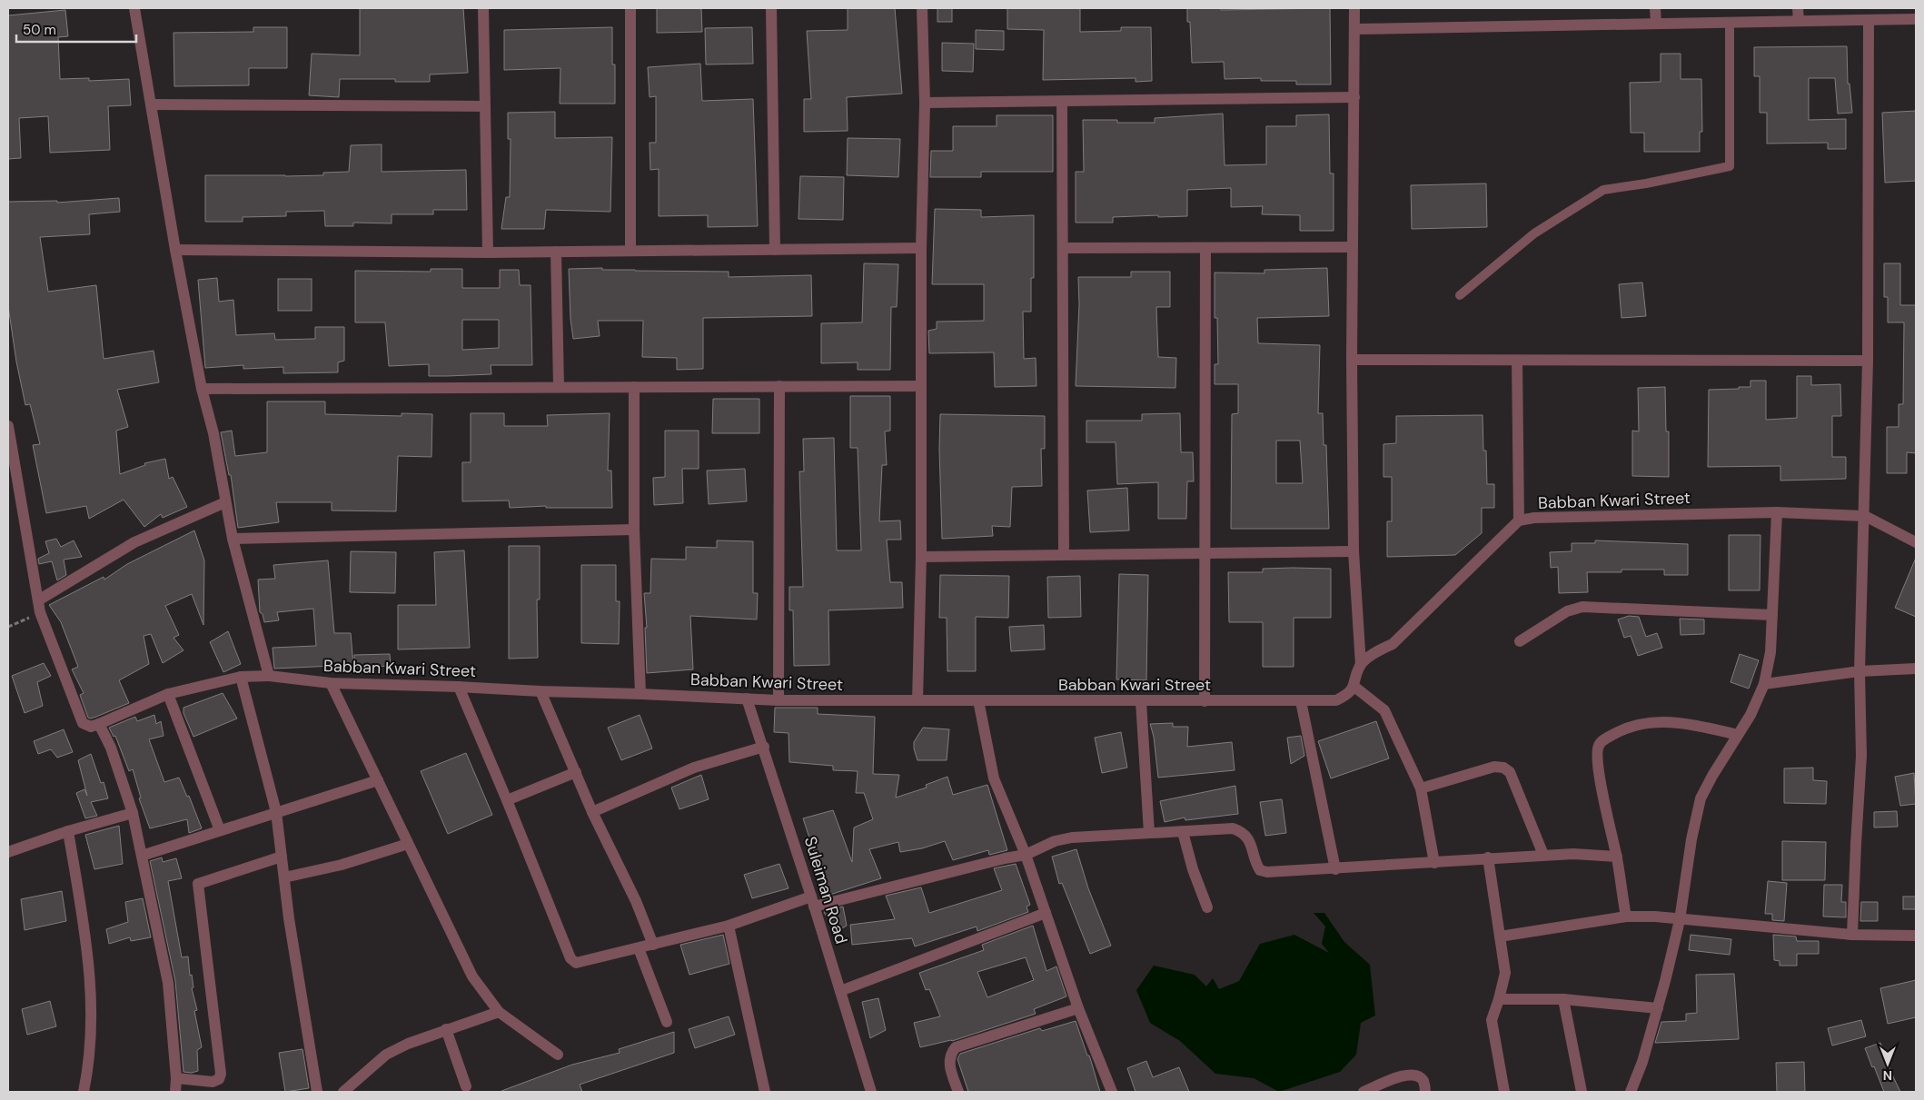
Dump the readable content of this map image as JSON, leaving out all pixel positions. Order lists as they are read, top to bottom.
{
  "streets": {
    "street": ["Babban Kwari Street", "Suleiman Road"]
  },
  "crossings": [
    ["Babban Kwari Street", "Suleiman Road"]
  ],
  "scale_bar": "50 m",
  "north": "bottom"
}
